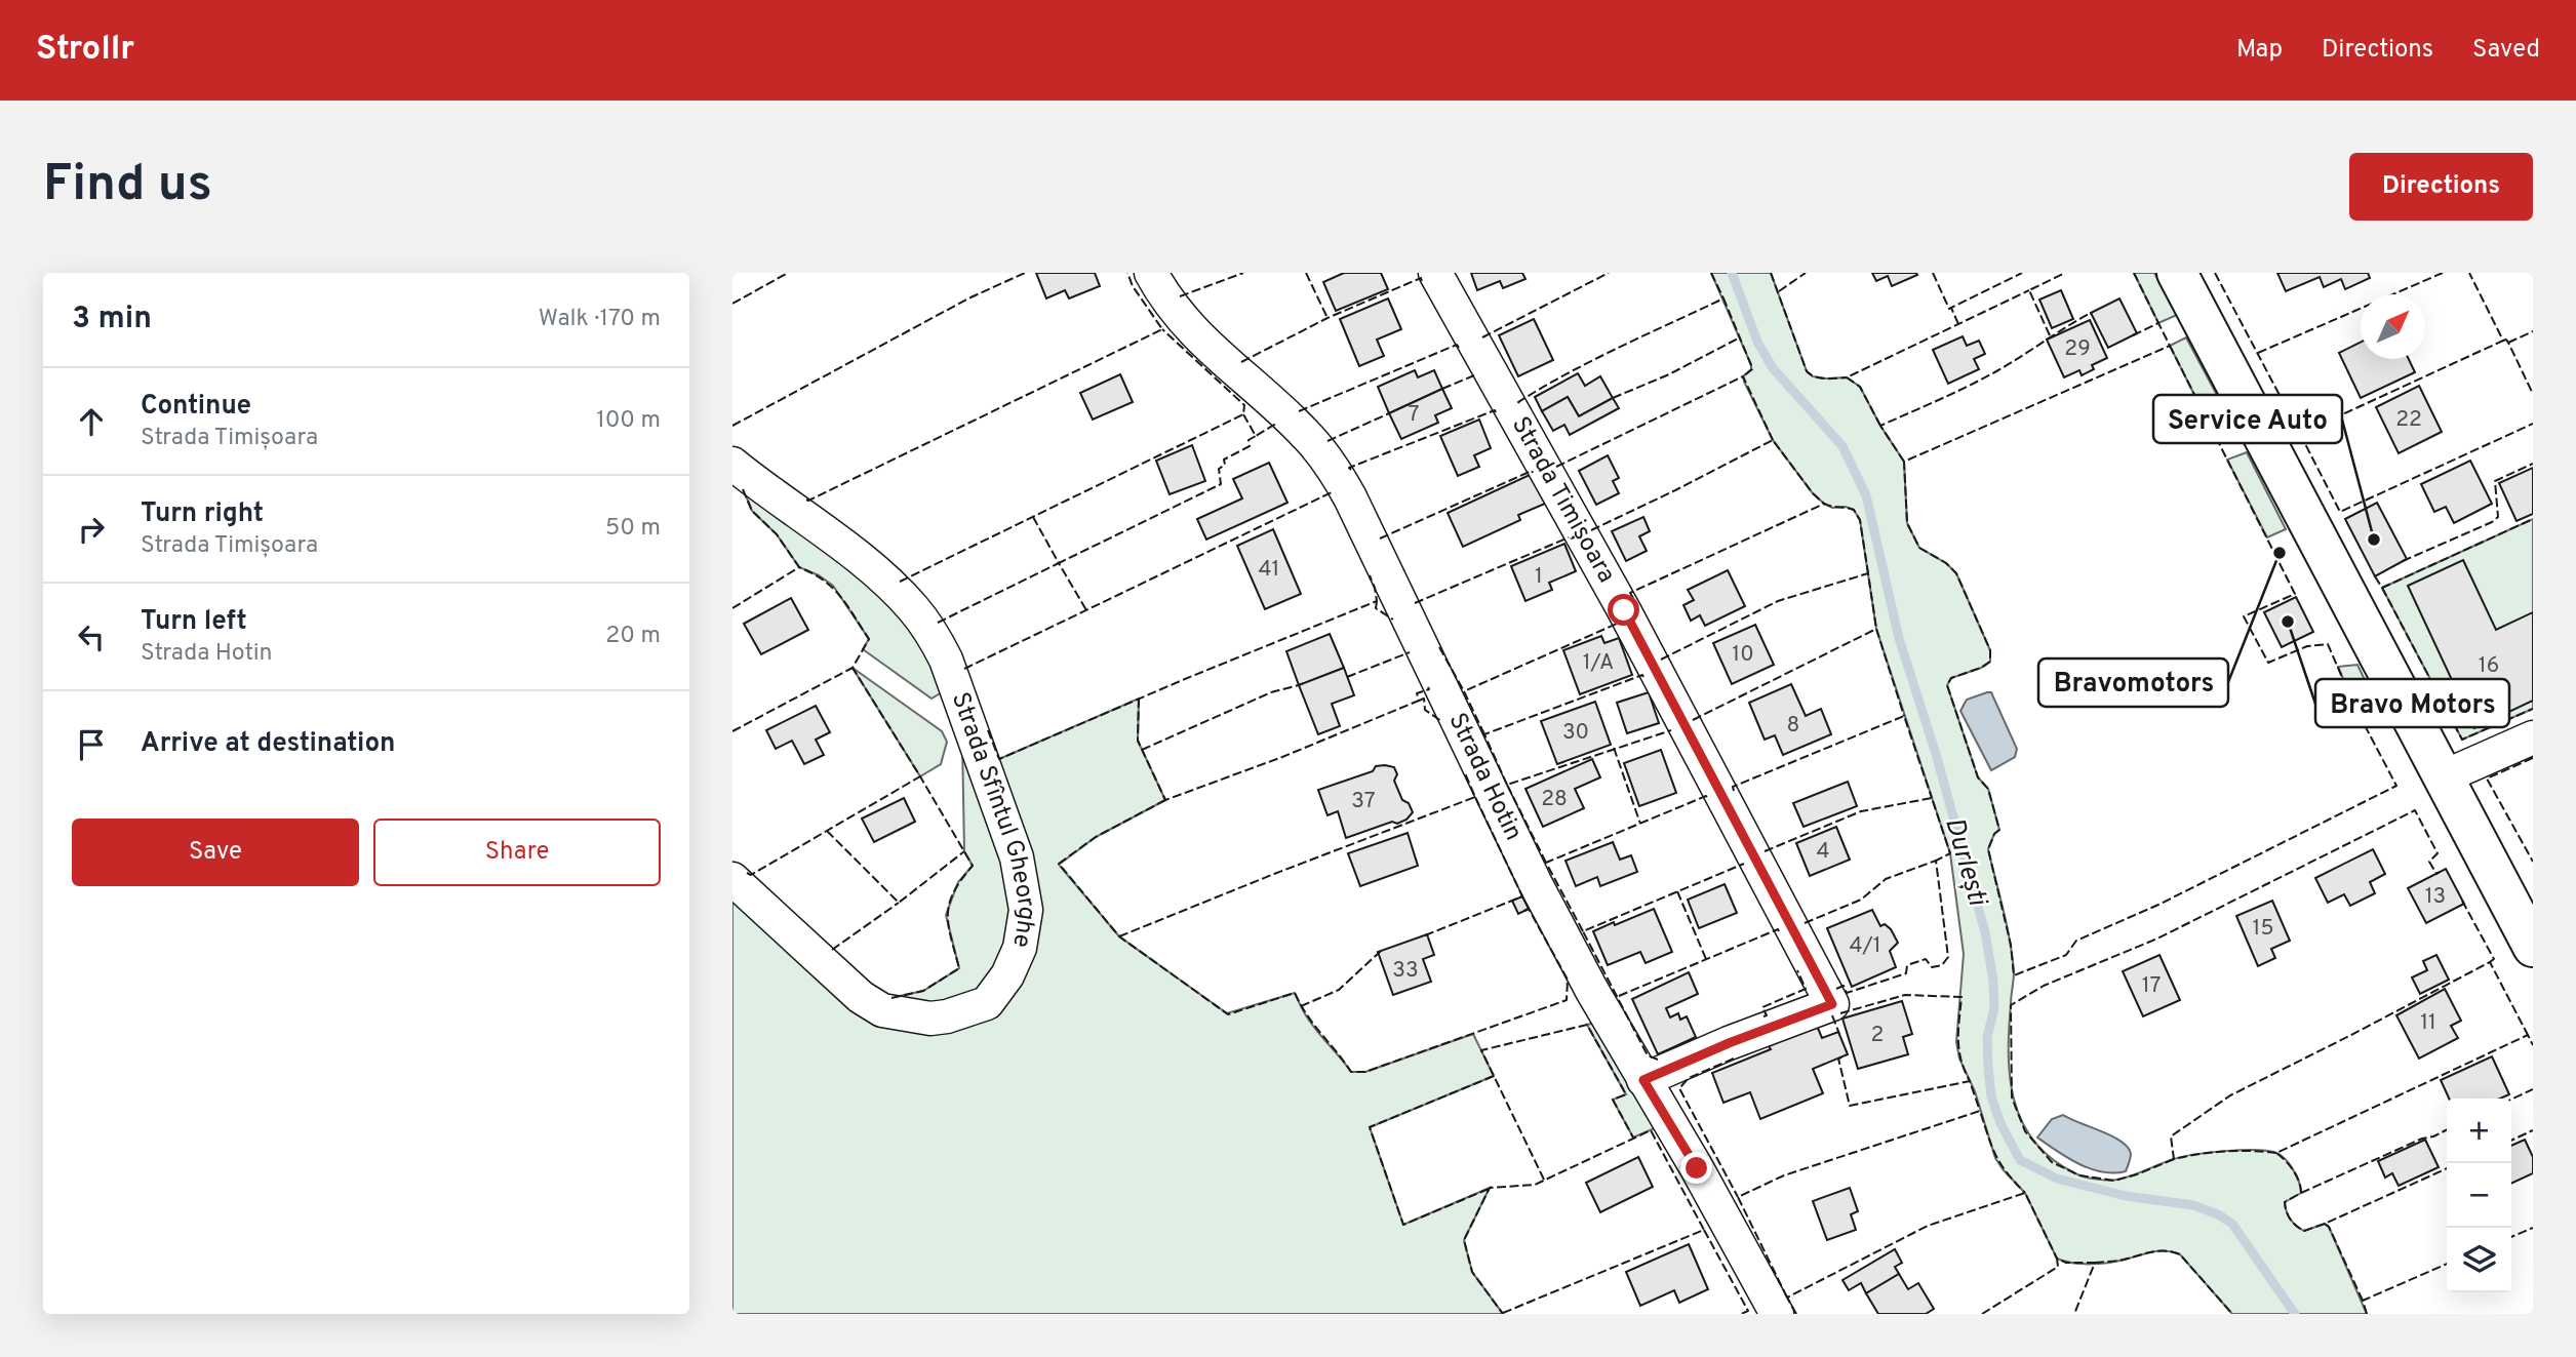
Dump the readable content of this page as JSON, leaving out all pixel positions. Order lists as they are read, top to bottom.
{
  "streets": {
    "street": ["Strada Timișoara", "Strada Hotin", "Strada Sfîntul Gheorghe"]
  },
  "crossings": [
    ["Strada Timișoara", "Strada Hotin"]
  ],
  "water": ["Durlești"],
  "places": ["Service Auto", "Bravomotors", "Bravo Motors"],
  "house_numbers": [
    "29",
    "7",
    "22",
    "41",
    "1",
    "10",
    "1/A",
    "16",
    "8",
    "30",
    "28",
    "37",
    "4",
    "13",
    "15",
    "4/1",
    "33",
    "17",
    "11",
    "2"
  ],
  "north": "top right",
  "page": {
    "header": "Strollr",
    "nav": ["Map", "Directions", "Saved"],
    "buttons": [
      "Directions",
      ["Save", "Share"]
    ],
    "title": "Find us",
    "heading": ["3 min", "Walk · 170 m"],
    "list": [
      ["Continue", "Strada Timișoara", "100 m"],
      ["Turn right", "Strada Timișoara", "50 m"],
      ["Turn left", "Strada Hotin", "20 m"],
      "Arrive at destination"
    ],
    "map_buttons": ["+", "−"]
  }
}
